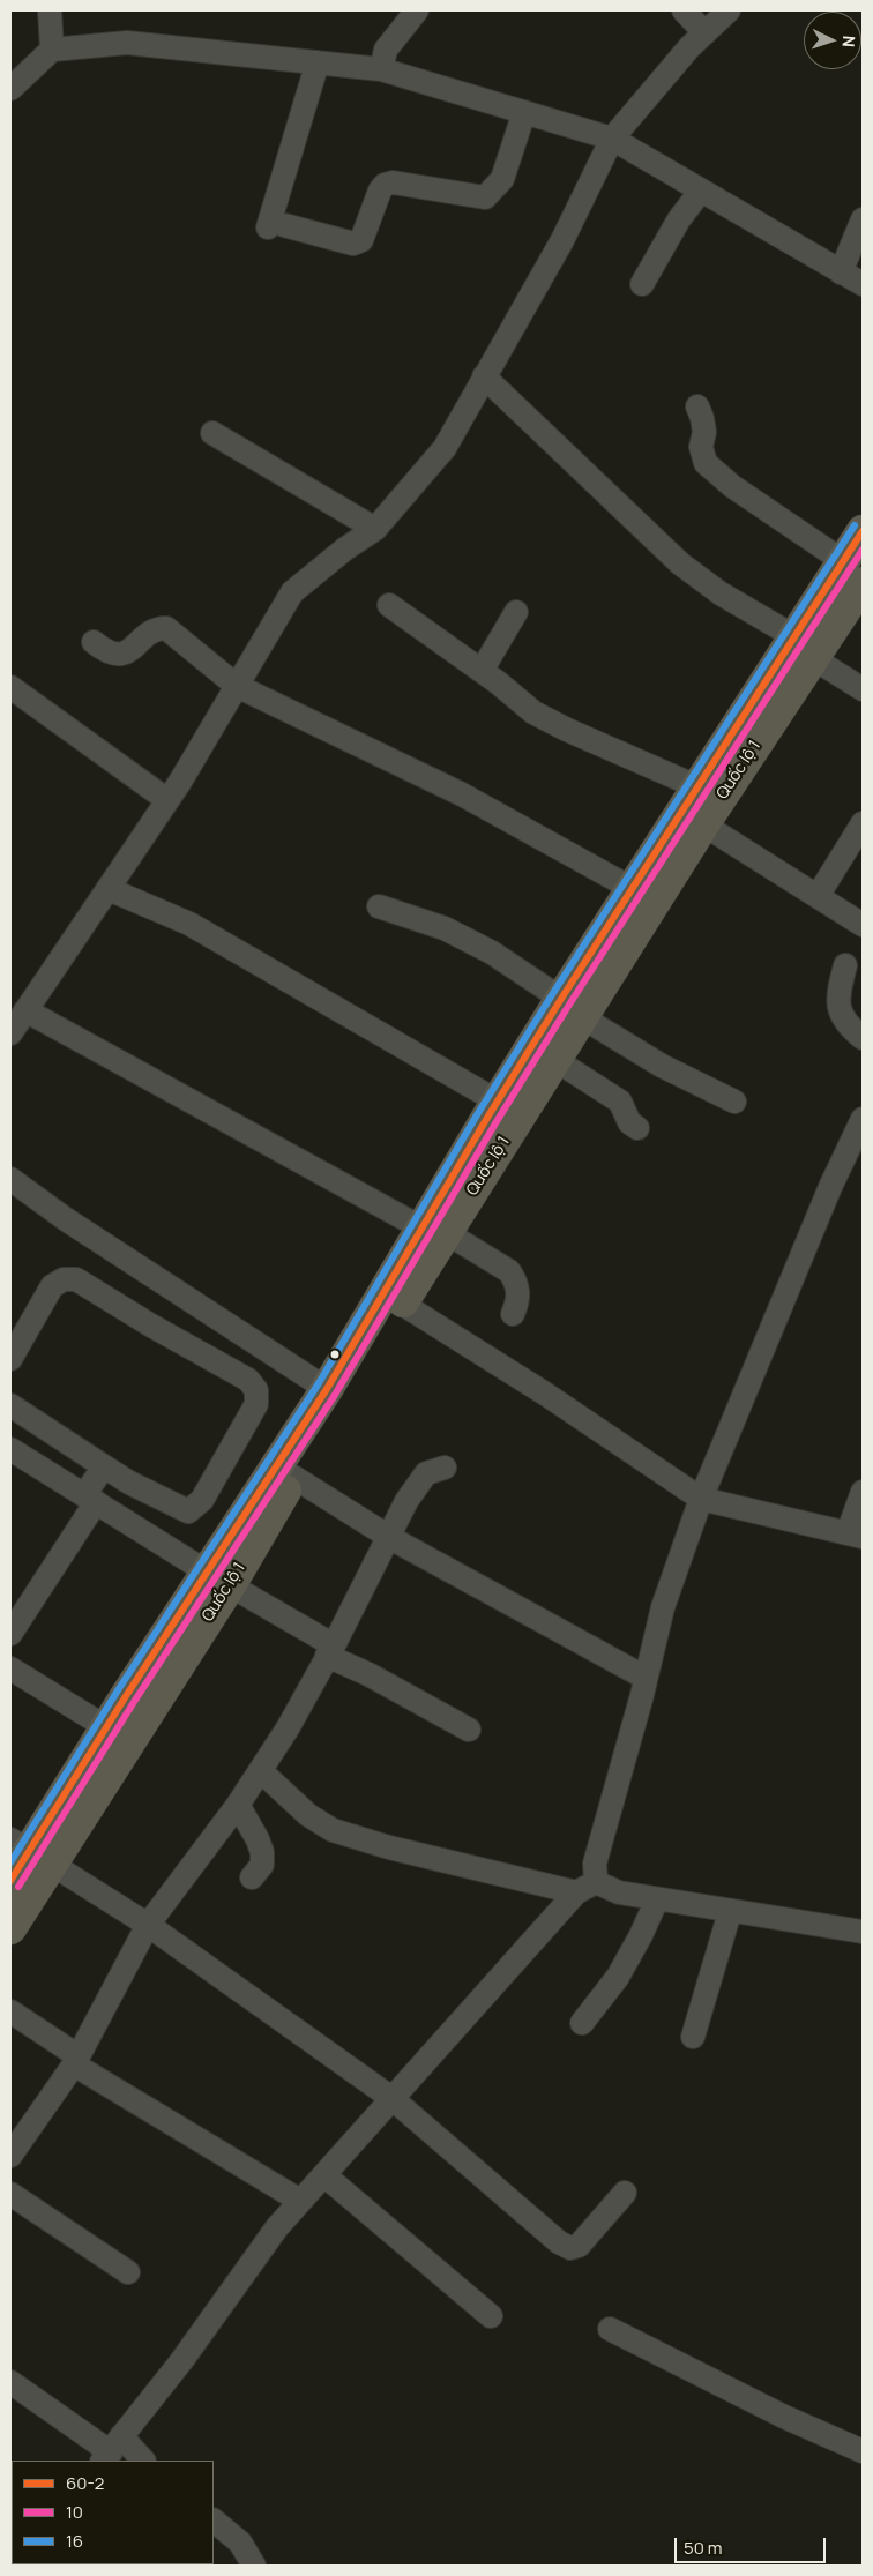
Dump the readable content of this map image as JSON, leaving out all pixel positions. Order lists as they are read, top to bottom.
{
  "streets": {
    "highway": ["Quốc lộ 1"]
  },
  "lines": ["transit line 16", "transit line 60-2", "transit line 10"],
  "legend": ["60-2", "10", "16"],
  "scale_bar": "50 m",
  "north": "right"
}
